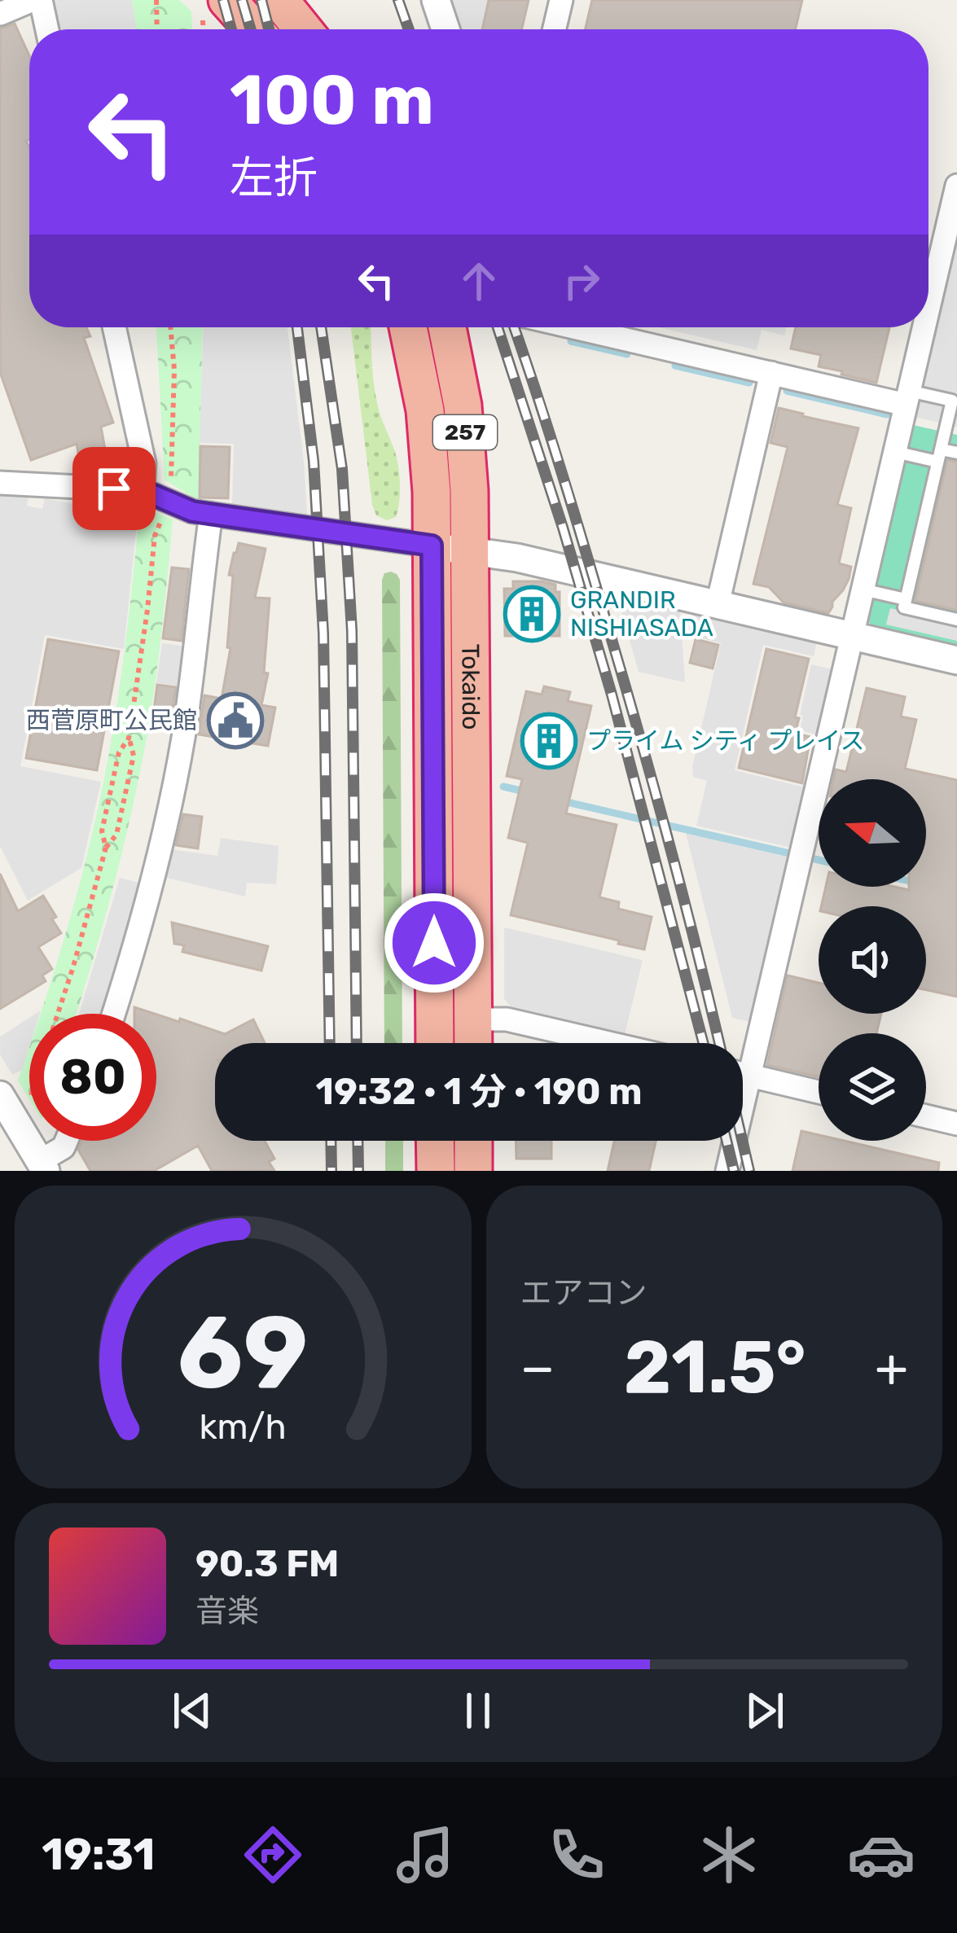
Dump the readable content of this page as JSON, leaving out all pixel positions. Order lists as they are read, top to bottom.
{
  "streets": {
    "highway": ["257", "Tokaido"]
  },
  "places": {
    "building": ["GRANDIR NISHIASADA", "プライム シティ プレイス"],
    "public building": ["西菅原町公民館"]
  },
  "north": "left",
  "page": {
    "turn": ["100 m", "左折"],
    "limit": "80",
    "trip": "19:32 · 1 分 · 190 m",
    "tile": "エアコン",
    "heat": ["−", "21.5°", "+"],
    "song": ["90.3 FM", "音楽"],
    "tabs": "19:31",
    "gauge": ["69", "km/h"]
  }
}
